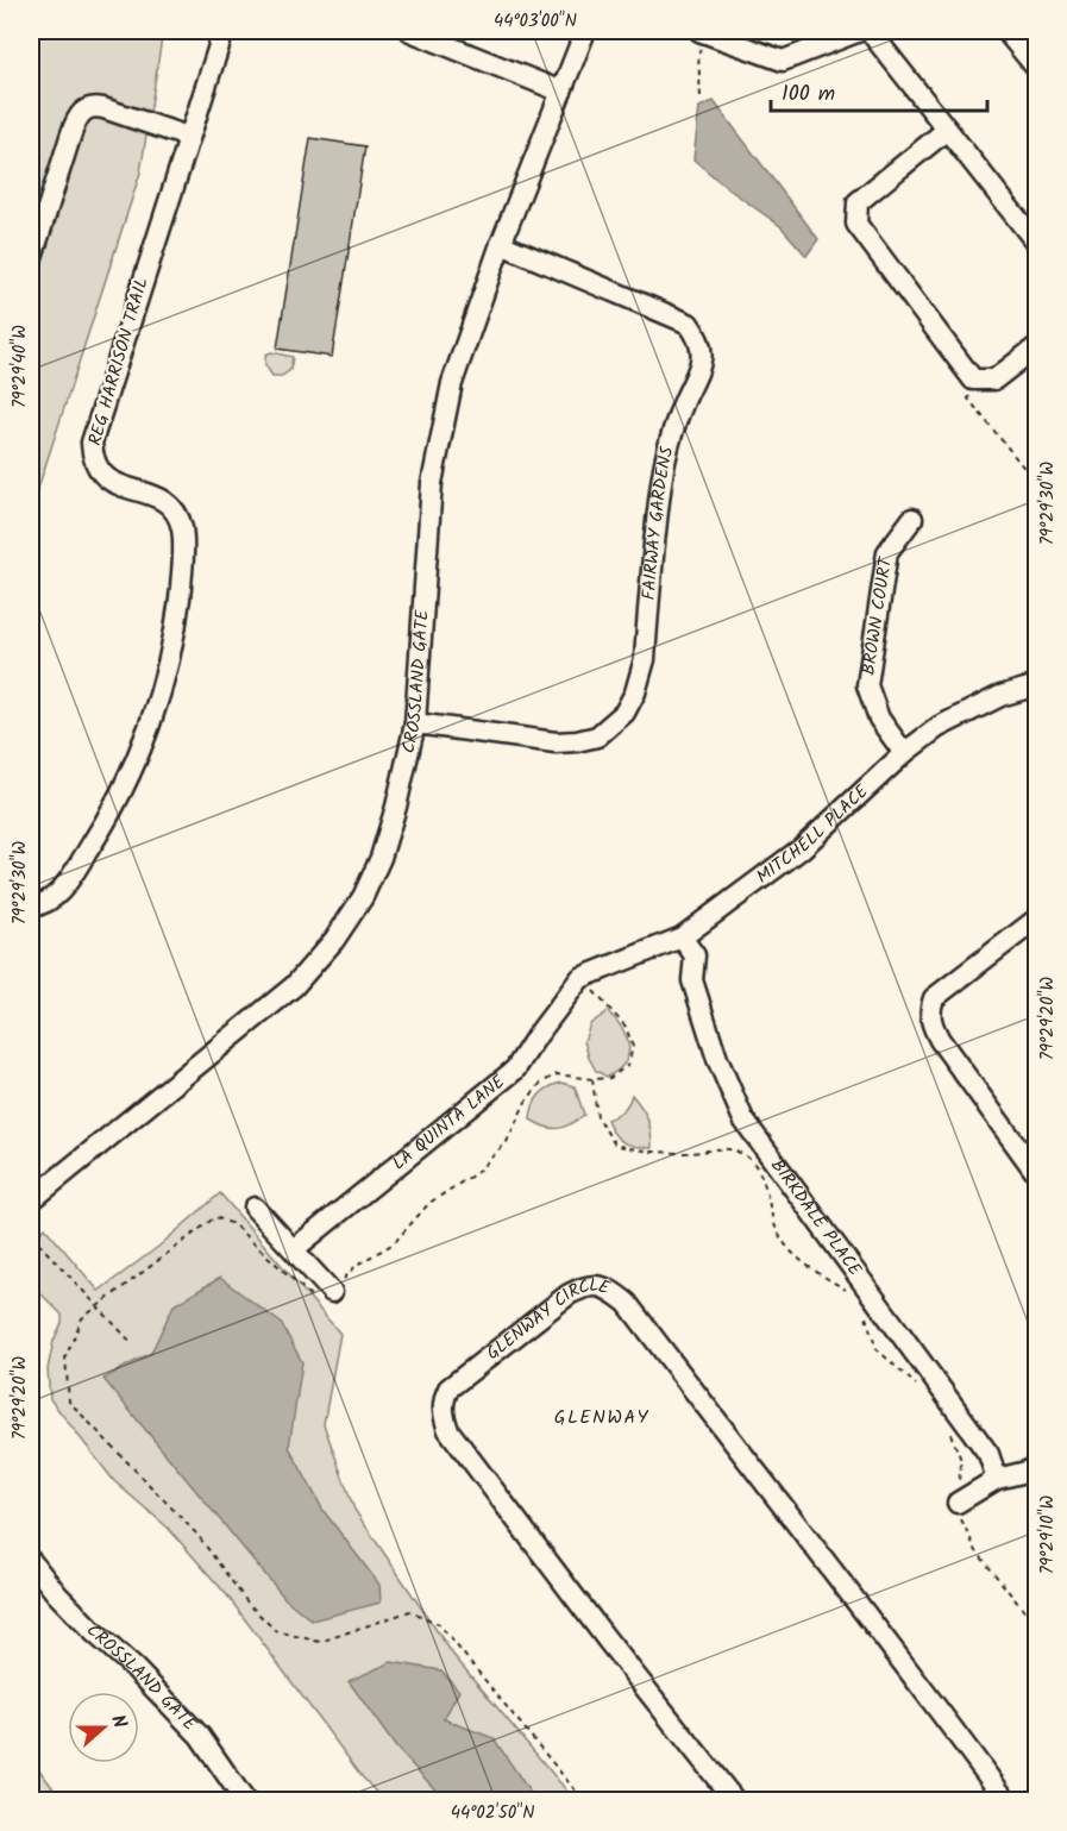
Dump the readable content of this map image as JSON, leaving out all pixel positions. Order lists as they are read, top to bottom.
{
  "streets": {
    "street": [
      "REG HARRISON TRAIL",
      "FAIRWAY GARDENS",
      "BROWN COURT",
      "CROSSLAND GATE",
      "MITCHELL PLACE",
      "LA QUINTA LANE",
      "BIRKDALE PLACE",
      "GLENWAY CIRCLE"
    ]
  },
  "crossings": [
    ["FAIRWAY GARDENS", "CROSSLAND GATE"],
    ["BROWN COURT", "MITCHELL PLACE"],
    ["MITCHELL PLACE", "LA QUINTA LANE"],
    ["MITCHELL PLACE", "BIRKDALE PLACE"]
  ],
  "districts": ["GLENWAY"],
  "scale_bar": "100 m",
  "north": "right",
  "coordinates": [
    "44°03'00\"N",
    "79°29'40\"W",
    "79°29'30\"W",
    "79°29'20\"W",
    "79°29'10\"W",
    "44°02'50\"N"
  ]
}
